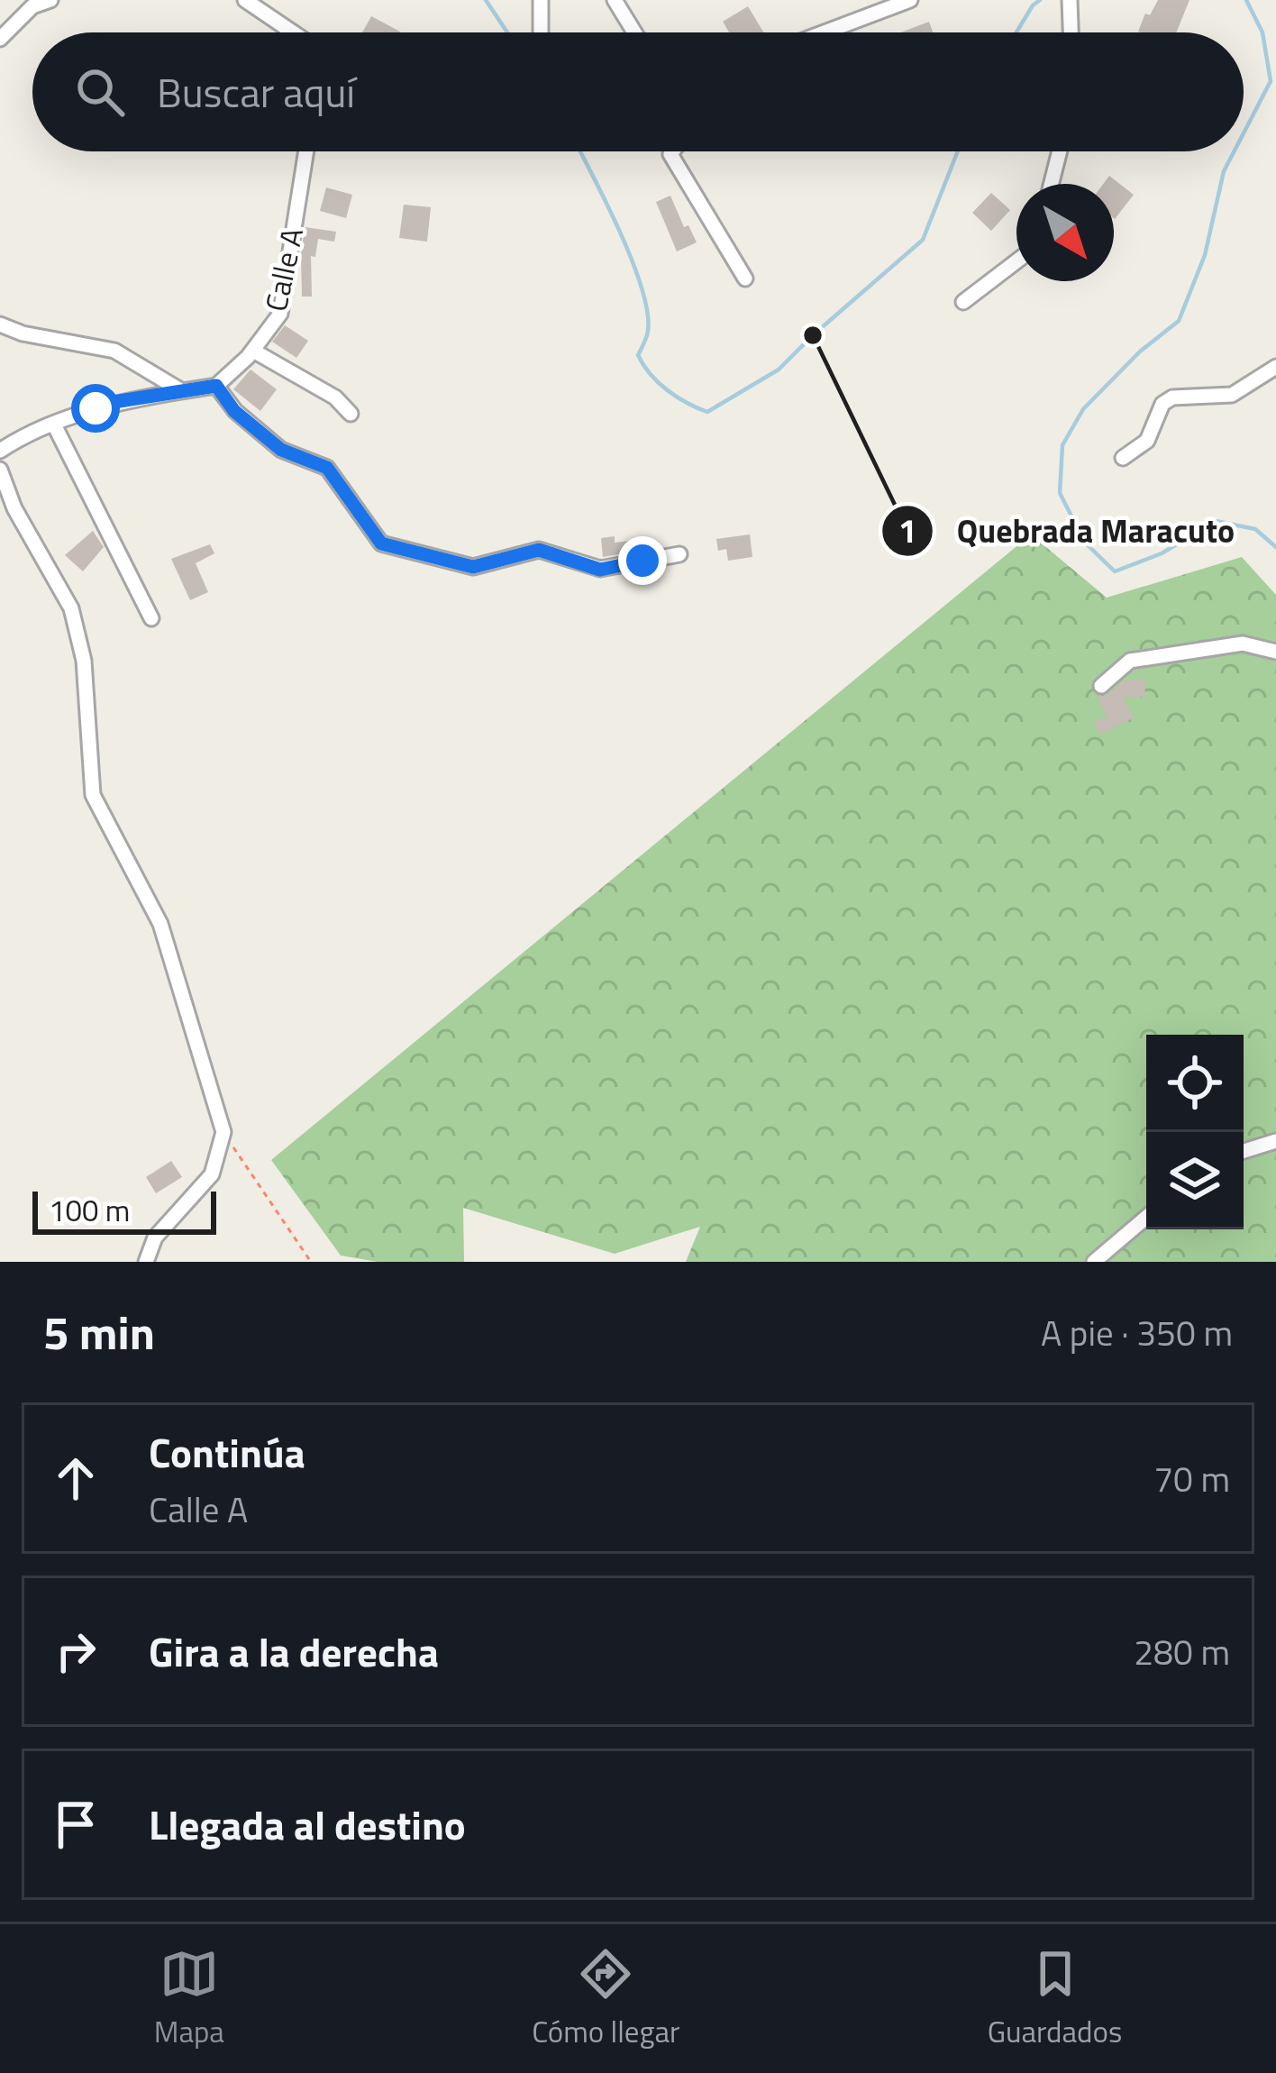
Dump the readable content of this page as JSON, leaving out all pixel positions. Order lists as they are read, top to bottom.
{
  "streets": {
    "street": ["Calle A"]
  },
  "places": ["Quebrada Maracuto"],
  "scale_bar": "100 m",
  "north": "bottom right",
  "page": {
    "search": "Buscar aquí",
    "scale": "100 m",
    "heading": ["5 min", "A pie · 350 m"],
    "list": [
      ["Continúa", "Calle A", "70 m"],
      ["Gira a la derecha", "280 m"],
      "Llegada al destino"
    ],
    "nav": ["Mapa", "Cómo llegar", "Guardados"]
  }
}
